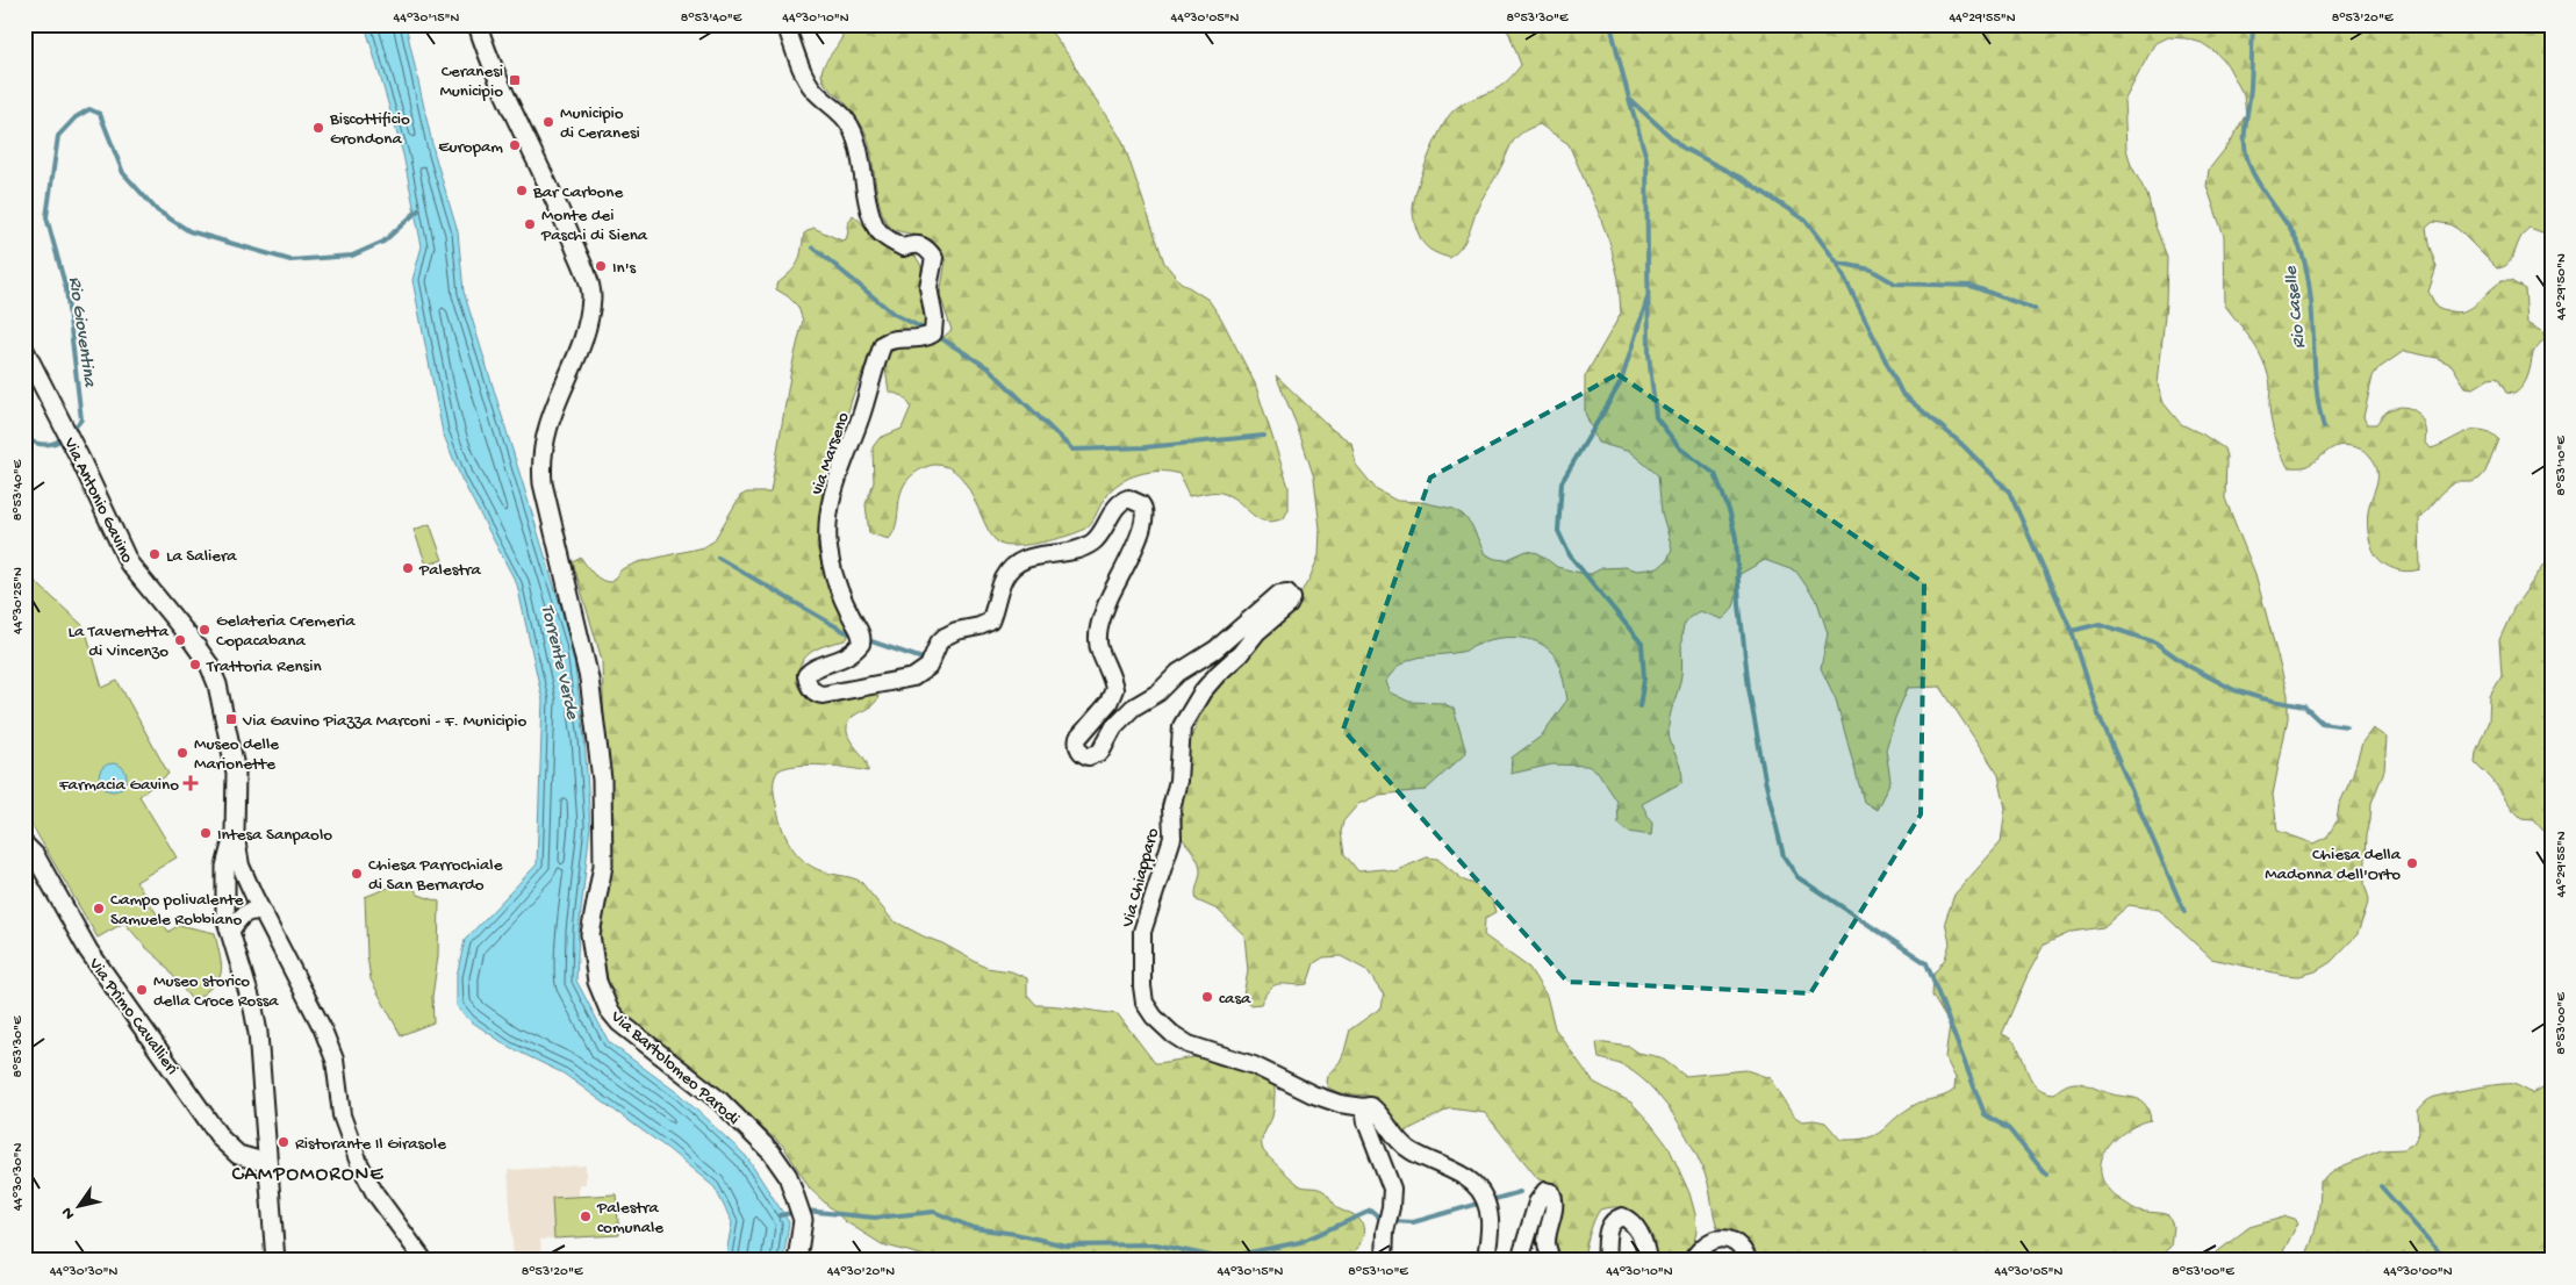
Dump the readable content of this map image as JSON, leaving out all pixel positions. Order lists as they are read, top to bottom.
{
  "streets": {
    "main road": ["Via Antonio Gavino", "Via Primo Cavallieri", "Via Bartolomeo Parodi"],
    "street": ["via Marseno", "Via Chiapparo"]
  },
  "crossings": [
    ["via Marseno", "Via Chiapparo"],
    ["Via Antonio Gavino", "Via Primo Cavallieri"]
  ],
  "districts": ["CAMPOMORONE"],
  "water": ["Rio Caselle", "Rio Gioventina", "Torrente Verde"],
  "places": {
    "transit": ["Ceranesi Municipio", "Via Gavino Piazza Marconi - F. Municipio"],
    "other": [
      "Municipio di Ceranesi",
      "Biscottificio Grondona",
      "Europam",
      "Bar Carbone",
      "Monte dei Paschi di Siena",
      "In's",
      "La Saliera",
      "Palestra",
      "Gelateria Cremeria Copacabana",
      "La Tavernetta di Vincenzo",
      "Trattoria Rensin",
      "Museo delle Marionette",
      "Intesa Sanpaolo",
      "Chiesa della Madonna dell'Orto",
      "Chiesa Parrochiale di San Bernardo",
      "Campo polivalente Samuele Robbiano",
      "Museo storico della Croce Rossa",
      "casa",
      "Ristorante Il Girasole",
      "Palestra comunale"
    ],
    "health": ["Farmacia Gavino"]
  },
  "north": "bottom left",
  "coordinates": [
    "44°30'15\"N",
    "8°53'40\"E",
    "44°30'10\"N",
    "44°30'05\"N",
    "8°53'30\"E",
    "44°29'55\"N",
    "8°53'20\"E",
    "44°29'50\"N",
    "8°53'10\"E",
    "44°30'25\"N",
    "8°53'00\"E",
    "44°30'30\"N",
    "44°30'20\"N",
    "44°30'00\"N"
  ]
}
